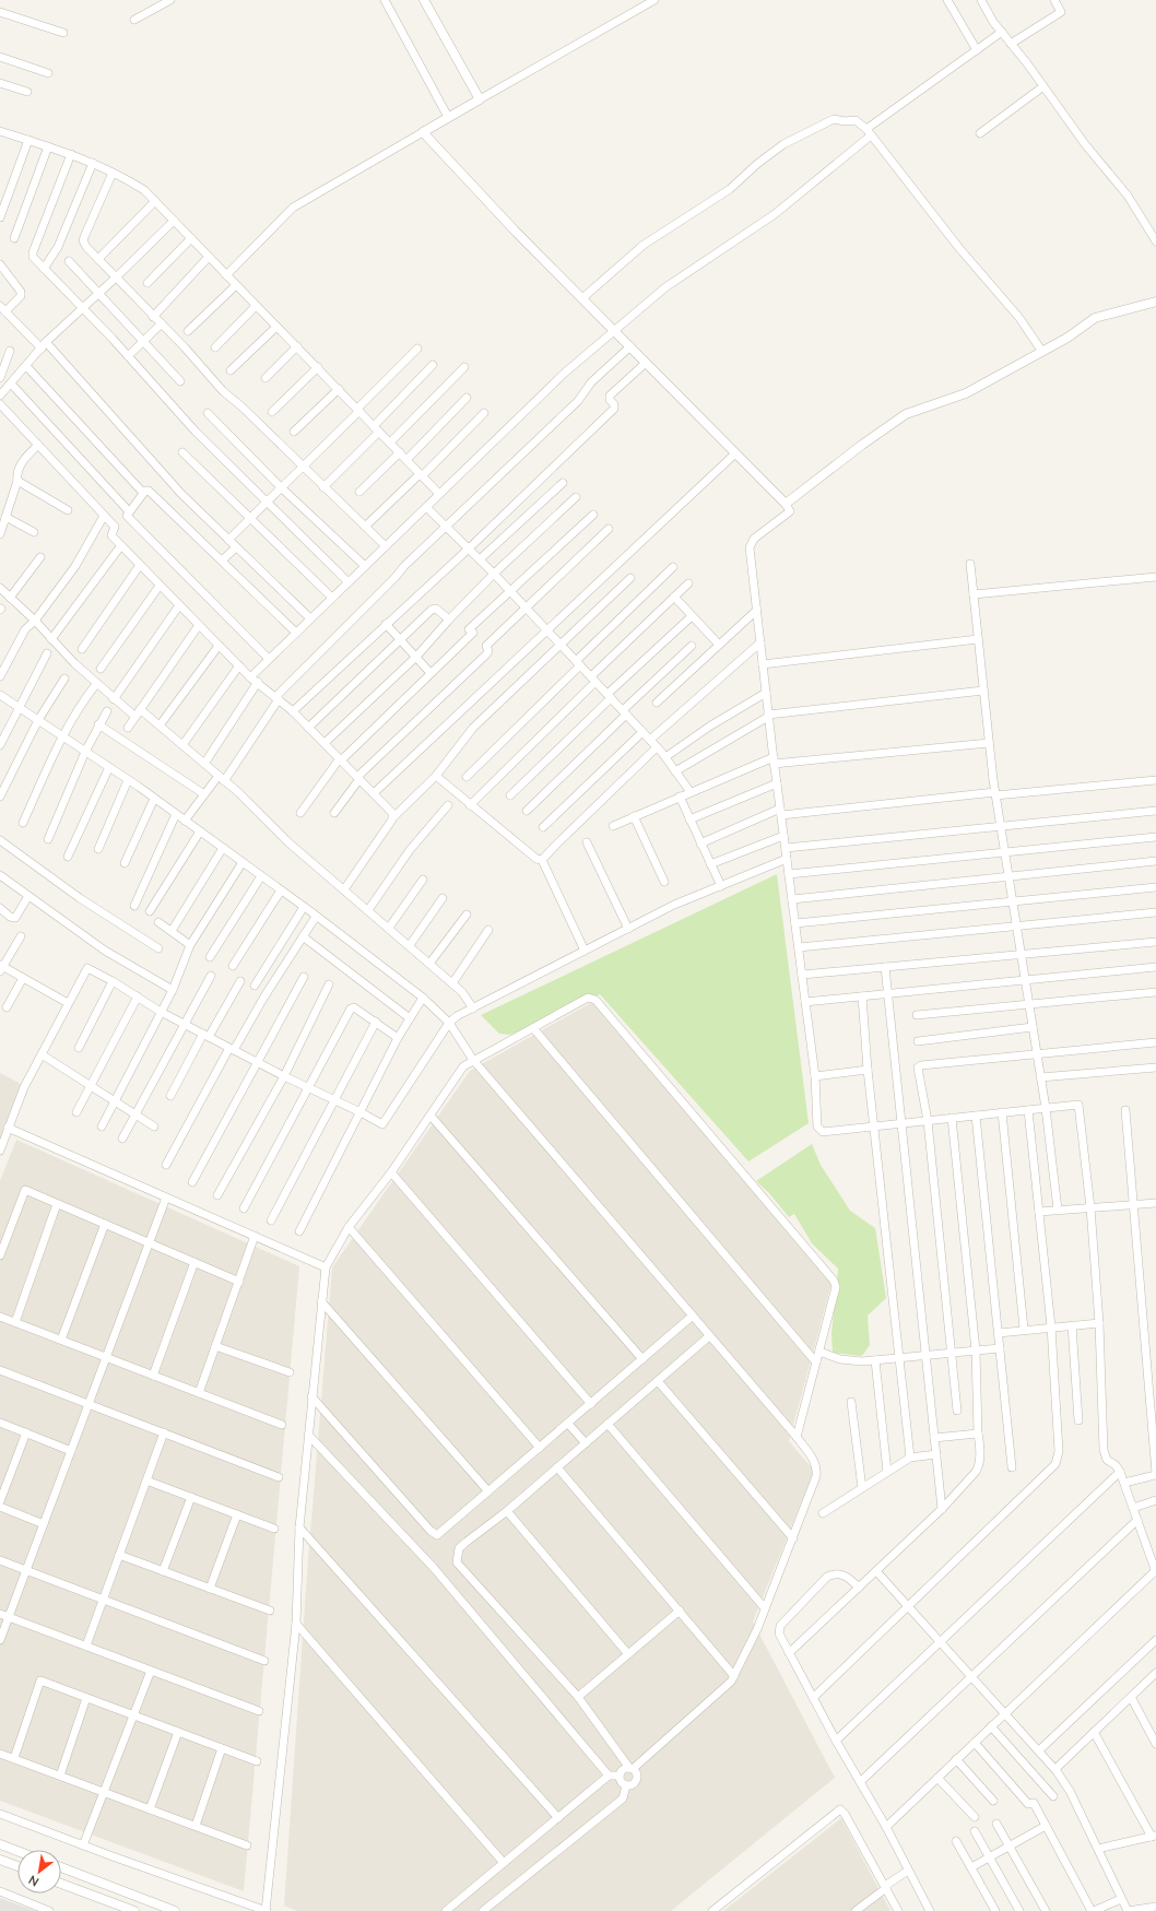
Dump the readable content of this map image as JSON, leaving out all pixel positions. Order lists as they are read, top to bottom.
{
  "north": "bottom left"
}
